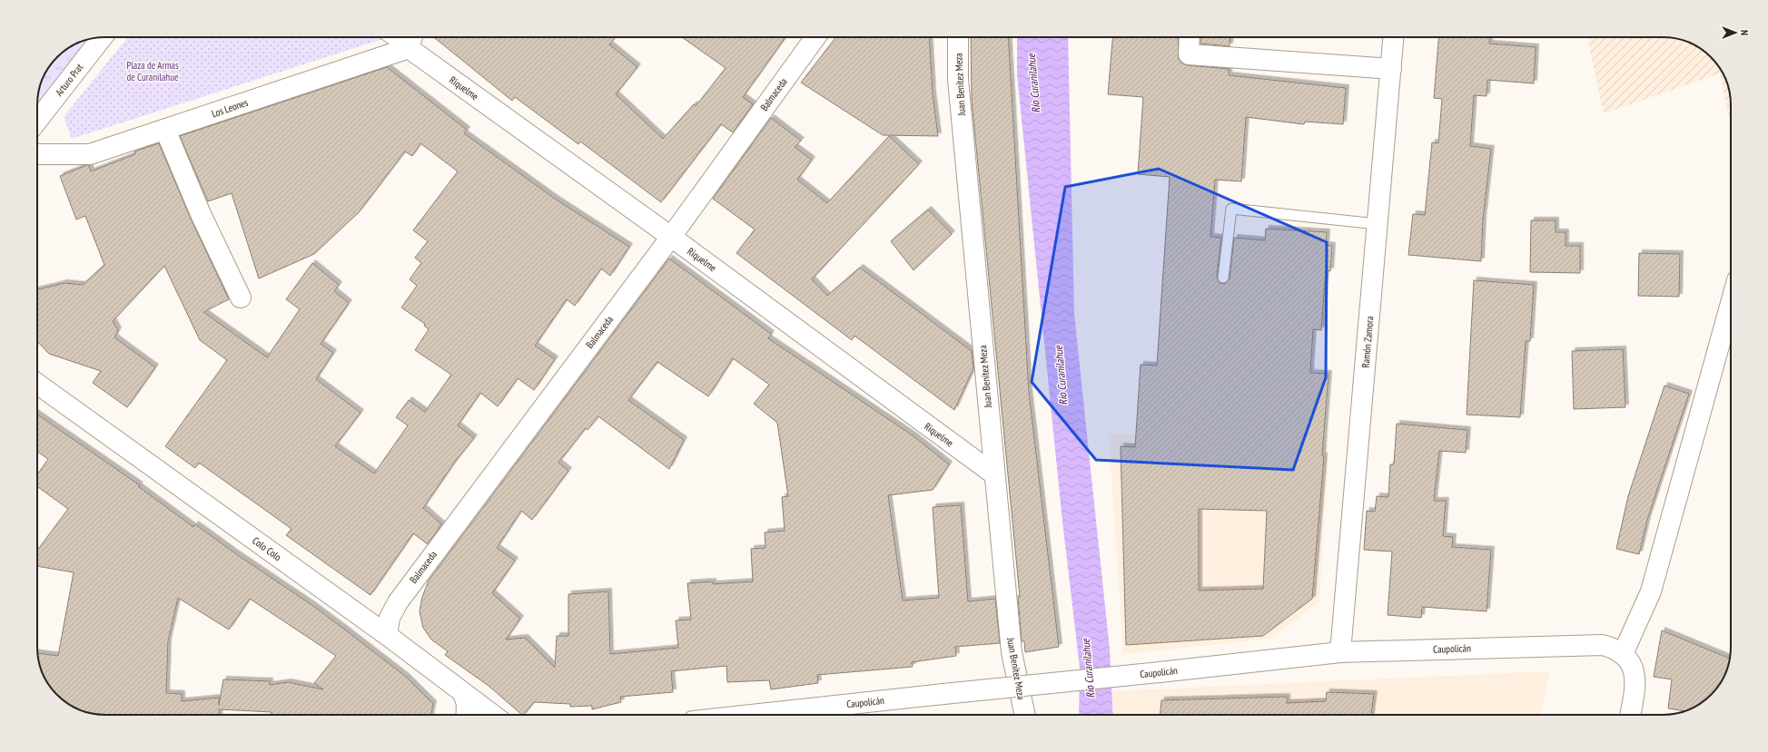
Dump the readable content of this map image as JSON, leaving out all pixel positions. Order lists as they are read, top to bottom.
{
  "streets": {
    "street": [
      "Arturo Prat",
      "Juan Benítez Meza",
      "Riquelme",
      "Balmaceda",
      "Los Leones",
      "Ramón Zamora",
      "Colo Colo",
      "Caupolicán"
    ]
  },
  "crossings": [
    ["Juan Benítez Meza", "Riquelme"],
    ["Riquelme", "Balmaceda"],
    ["Riquelme", "Los Leones"],
    ["Balmaceda", "Colo Colo"],
    ["Ramón Zamora", "Caupolicán"]
  ],
  "water": ["Río Curanilahue"],
  "parks": ["Plaza de Armas de Curanilahue"],
  "north": "right"
}
